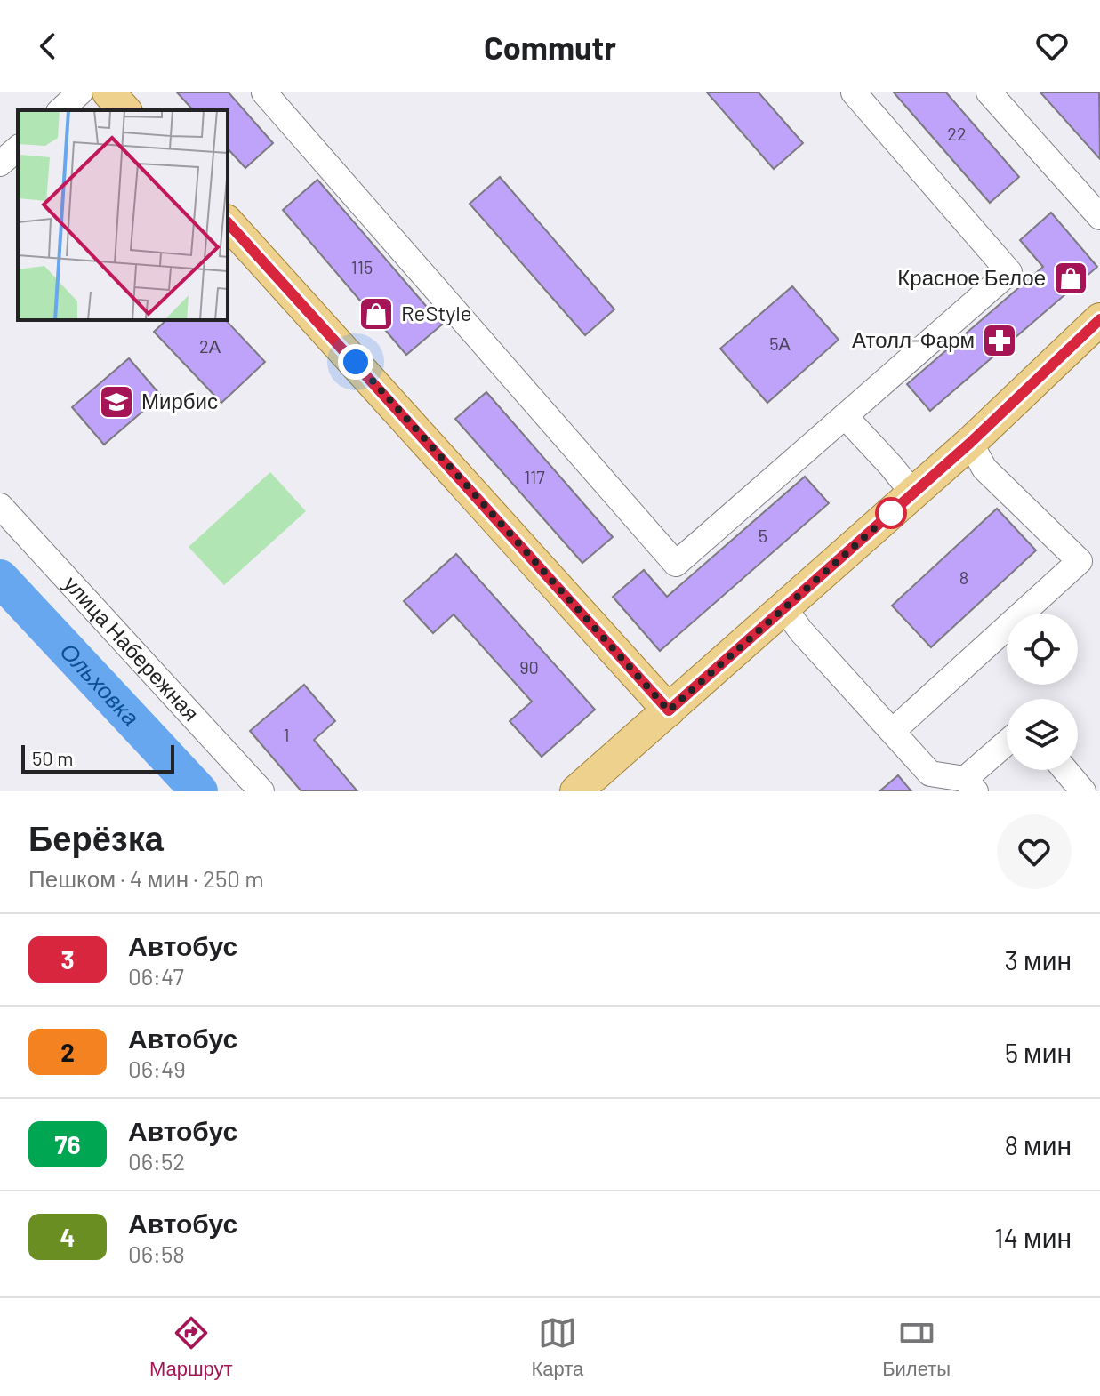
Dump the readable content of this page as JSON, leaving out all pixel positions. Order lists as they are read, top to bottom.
{
  "streets": {
    "street": ["улица Набережная"]
  },
  "water": ["Ольховка"],
  "places": {
    "shop": ["Красное Белое", "ReStyle"],
    "pharmacy": ["Атолл-Фарм"],
    "school or university": ["Мирбис"]
  },
  "lines": ["bus line 3"],
  "house_numbers": [
    "22",
    "115",
    "5А",
    "2А",
    "117",
    "5",
    "8",
    "90",
    "1"
  ],
  "scale_bar": "50 m",
  "page": {
    "header": "Commutr",
    "scale": "50 m",
    "heading": ["Берёзка", "Пешком · 4 мин · 250 m"],
    "list": [
      {
        "mark": "3",
        "name": "Автобус",
        "note": "06:47",
        "value": "3 мин"
      },
      {
        "mark": "2",
        "name": "Автобус",
        "note": "06:49",
        "value": "5 мин"
      },
      {
        "mark": "76",
        "name": "Автобус",
        "note": "06:52",
        "value": "8 мин"
      },
      {
        "mark": "4",
        "name": "Автобус",
        "note": "06:58",
        "value": "14 мин"
      }
    ],
    "tabs": ["Маршрут", "Карта", "Билеты"]
  }
}
